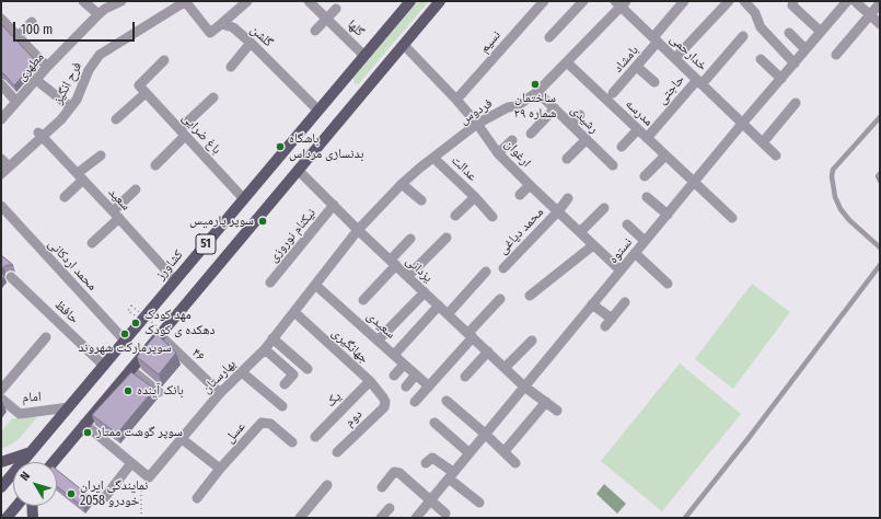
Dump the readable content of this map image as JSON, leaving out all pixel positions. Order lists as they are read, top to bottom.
{
  "streets": {
    "main road": ["51", "کشاورز"],
    "street": [
      "گلها",
      "گلشن",
      "نسیم",
      "خدارحمی",
      "بامشاد",
      "مطهری",
      "فرح انگیز",
      "حاجتی",
      "فردوس",
      "مدرسه",
      "رشیدی",
      "باغ ضرایی",
      "ارغوان",
      "عدالت",
      "سعید",
      "محمد دیاغی",
      "نیکنام نوروزی",
      "نستوه",
      "محمد اردکانی",
      "یزدانی",
      "حافظ",
      "سعیدی",
      "جهانگیری",
      "۴۶",
      "بهارستان",
      "امام",
      "یک",
      "دوم",
      "عسل"
    ]
  },
  "crossings": [
    ["گلها", "کشاورز"],
    ["گلشن", "کشاورز"],
    ["نسیم", "ارغوان"],
    ["خدارحمی", "بامشاد"],
    ["خدارحمی", "حاجتی"],
    ["خدارحمی", "فردوس"],
    ["خدارحمی", "نستوه"],
    ["فرح انگیز", "سعید"],
    ["حاجتی", "مدرسه"],
    ["فردوس", "مدرسه"],
    ["فردوس", "رشیدی"],
    ["فردوس", "ارغوان"],
    ["فردوس", "عدالت"],
    ["فردوس", "یزدانی"],
    ["فردوس", "بهارستان"],
    ["مدرسه", "نستوه"],
    ["باغ ضرایی", "کشاورز"],
    ["ارغوان", "محمد دیاغی"],
    ["ارغوان", "51"],
    ["ارغوان", "نستوه"],
    ["سعید", "کشاورز"],
    ["نیکنام نوروزی", "یزدانی"],
    ["51", "یزدانی"],
    ["51", "۴۶"],
    ["51", "بهارستان"],
    ["نستوه", "یزدانی"],
    ["محمد اردکانی", "کشاورز"],
    ["کشاورز", "حافظ"],
    ["کشاورز", "امام"],
    ["یزدانی", "بهارستان"],
    ["سعیدی", "بهارستان"],
    ["جهانگیری", "بهارستان"],
    ["جهانگیری", "یک"],
    ["جهانگیری", "دوم"],
    ["۴۶", "بهارستان"]
  ],
  "places": [
    "ساختمان شماره ۲۹",
    "باشگاه بدنسازی مرداس",
    "سوپر پارمیس",
    "مهد کودک دهکده ی کودک",
    "سوپرمارکت شهروند",
    "بانک آینده",
    "سوپر گوشت ممتاز",
    "نمایندگی ایران خودرو 2058"
  ],
  "scale_bar": "100 m",
  "north": "top left"
}
